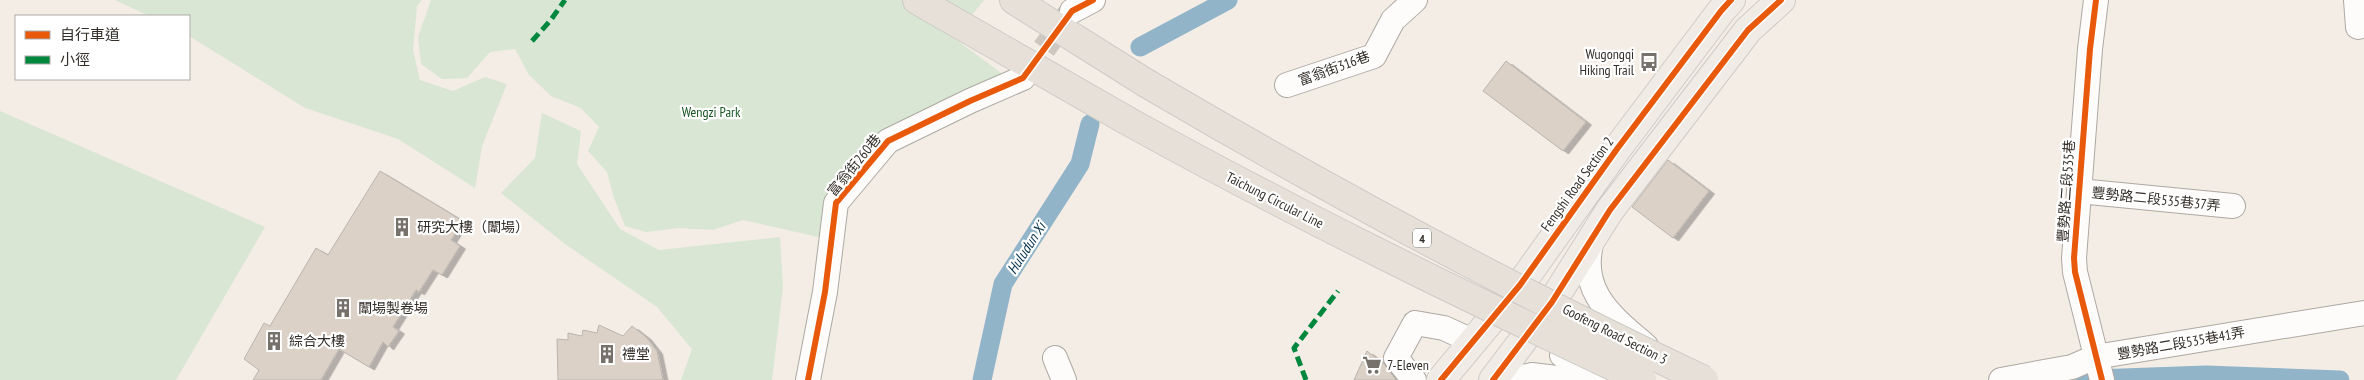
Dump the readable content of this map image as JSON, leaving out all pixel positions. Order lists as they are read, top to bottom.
{
  "streets": {
    "highway": ["Taichung Circular Line", "4"],
    "main road": ["Fengshi Road Section 2"],
    "street": [
      "富翁街316巷",
      "富翁街260巷",
      "豐勢路二段535巷",
      "豐勢路二段535巷37弄",
      "Goofeng Road Section 3",
      "豐勢路二段535巷41弄"
    ]
  },
  "crossings": [
    ["Fengshi Road Section 2", "Goofeng Road Section 3"],
    ["豐勢路二段535巷", "豐勢路二段535巷37弄"],
    ["豐勢路二段535巷", "豐勢路二段535巷41弄"]
  ],
  "water": ["Huludun Xi"],
  "parks": ["Wengzi Park"],
  "places": {
    "bus stop": ["Wugongqi Hiking Trail"],
    "building": [
      "研究大樓（闈場）",
      "闈場製卷場",
      "綜合大樓",
      "禮堂"
    ],
    "supermarket": ["7-Eleven"]
  },
  "legend": ["自行車道", "小徑"]
}
